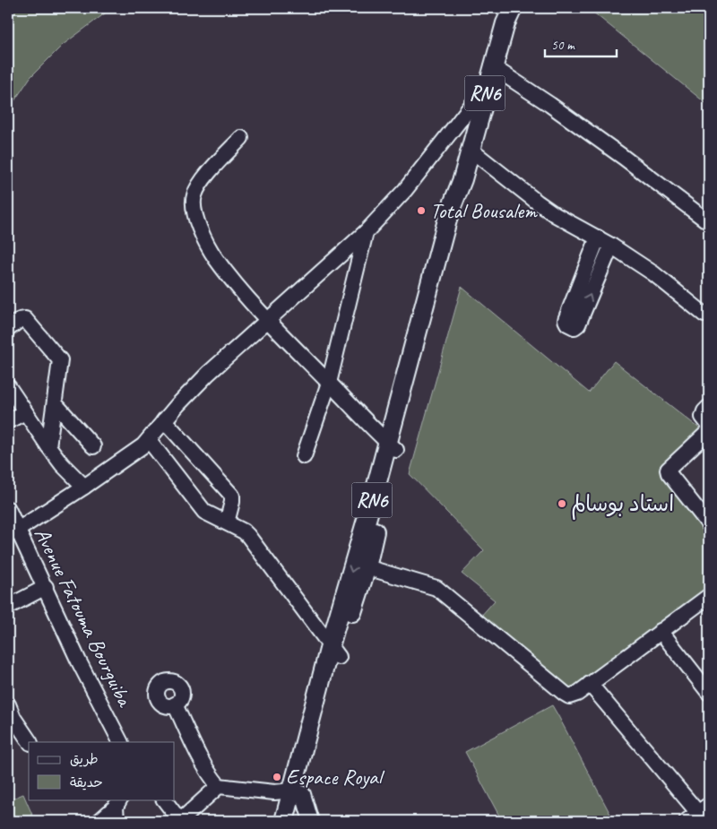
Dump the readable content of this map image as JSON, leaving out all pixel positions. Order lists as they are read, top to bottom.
{
  "streets": {
    "main road": ["RN6"],
    "street": ["Avenue Fatouma Bourguiba"]
  },
  "places": ["Total Bousalem", "استاد بوسالم", "Espace Royal"],
  "legend": ["طريق", "حديقة"],
  "scale_bar": "50 m"
}
